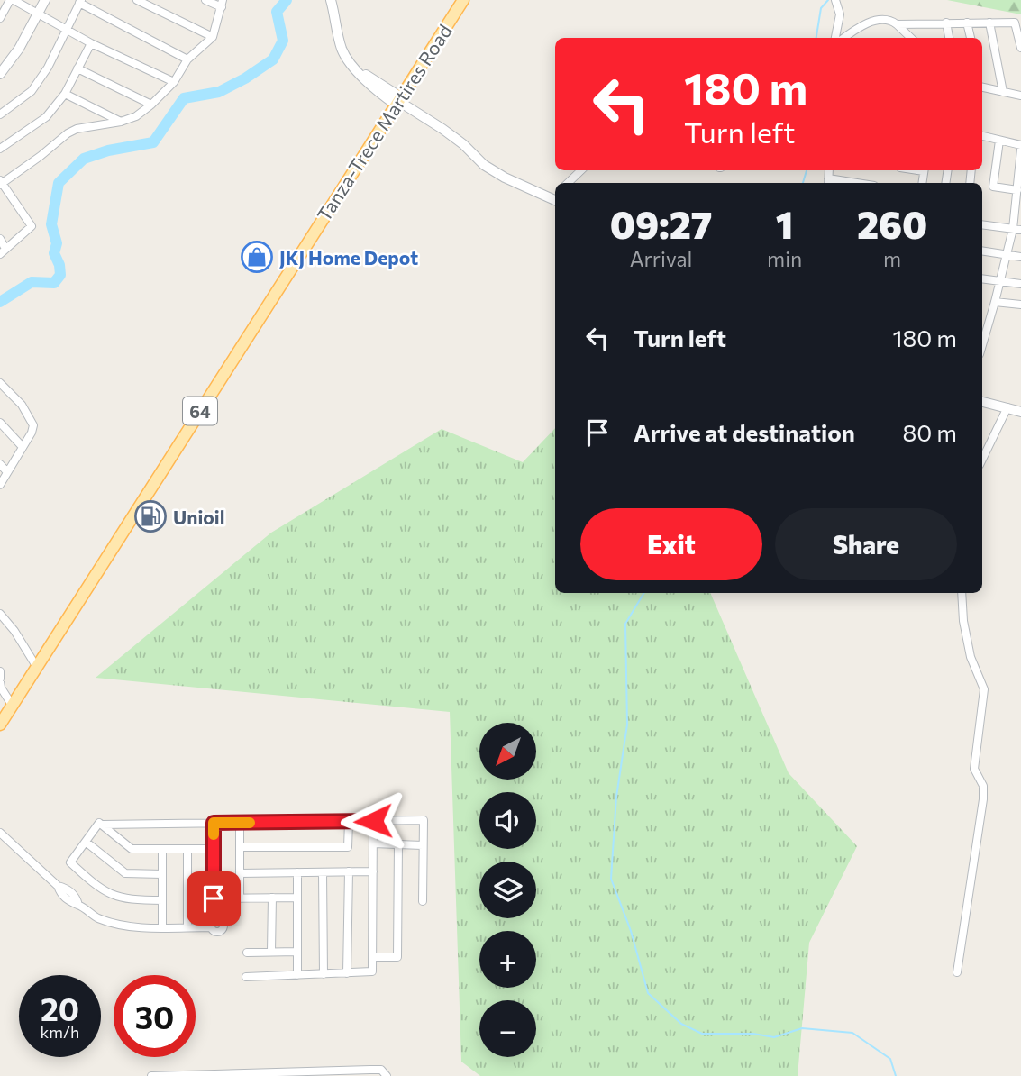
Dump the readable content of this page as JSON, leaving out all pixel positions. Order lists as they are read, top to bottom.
{
  "streets": {
    "main road": ["Tanza-Trece Martires Road", "64"]
  },
  "places": {
    "shop": ["JKJ Home Depot"],
    "fuel station": ["Unioil"]
  },
  "north": "bottom left",
  "page": {
    "turn": ["180 m", "Turn left"],
    "eta": [
      "09:27",
      "Arrival",
      "1",
      "min",
      "260",
      "m"
    ],
    "list": [
      {
        "name": "Turn left",
        "value": "180 m"
      },
      {
        "name": "Arrive at destination",
        "value": "80 m"
      }
    ],
    "buttons": ["Exit", "Share"],
    "map_buttons": ["+", "−"],
    "speed": "20 km/h",
    "limit": "30"
  }
}
